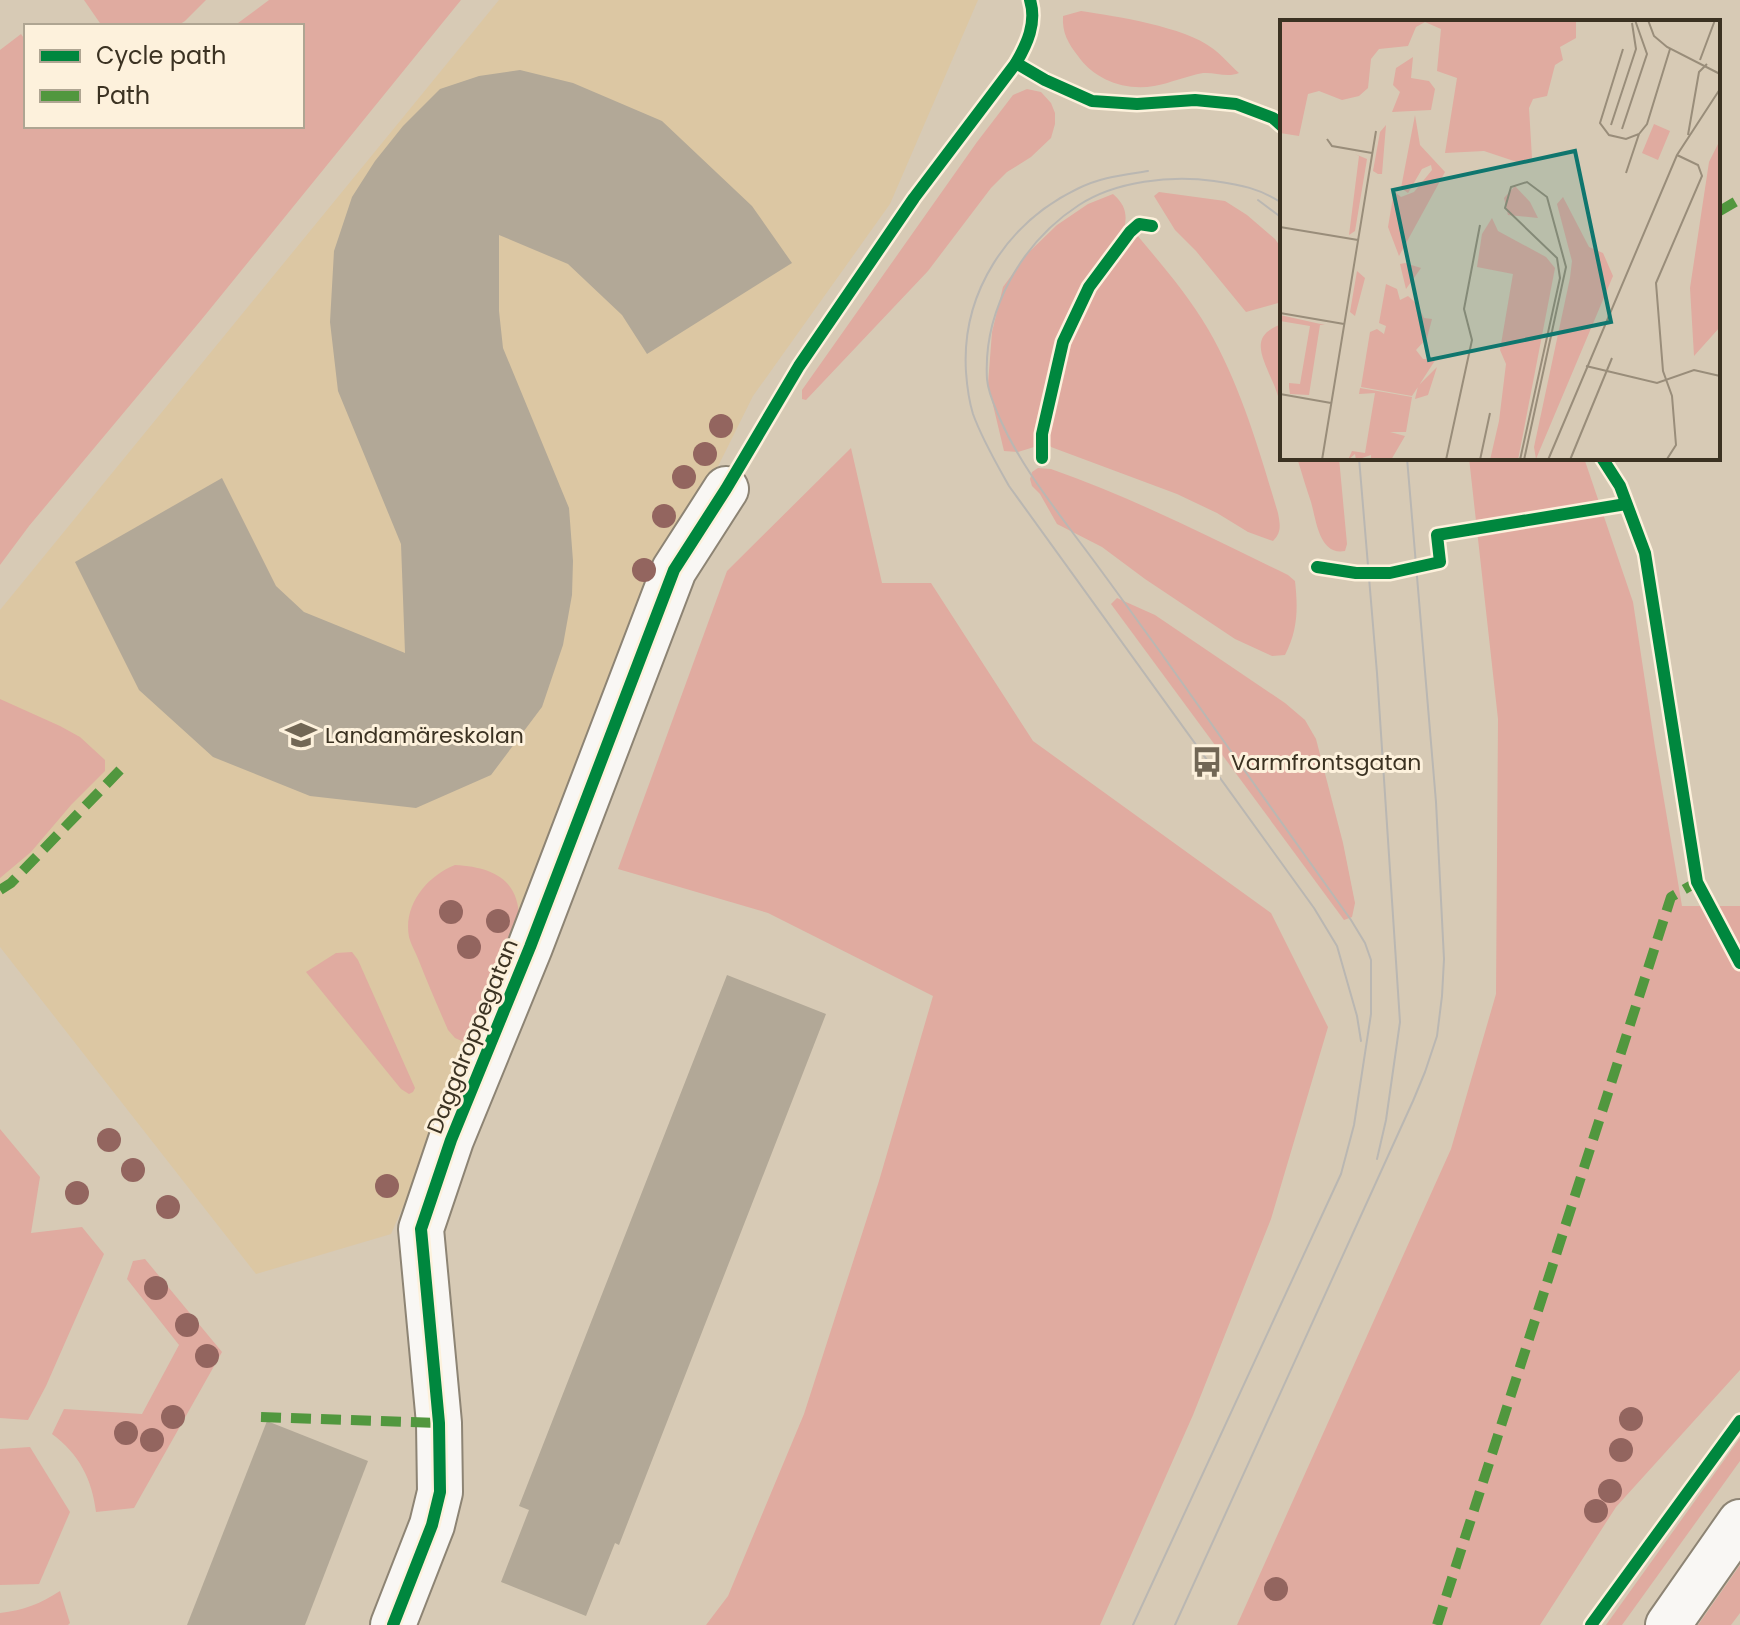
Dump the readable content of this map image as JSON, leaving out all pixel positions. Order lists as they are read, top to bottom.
{
  "streets": {
    "street": ["Daggdroppegatan"]
  },
  "places": {
    "school or university": ["Landamäreskolan"],
    "bus stop": ["Varmfrontsgatan"]
  },
  "legend": ["Cycle path", "Path"]
}
